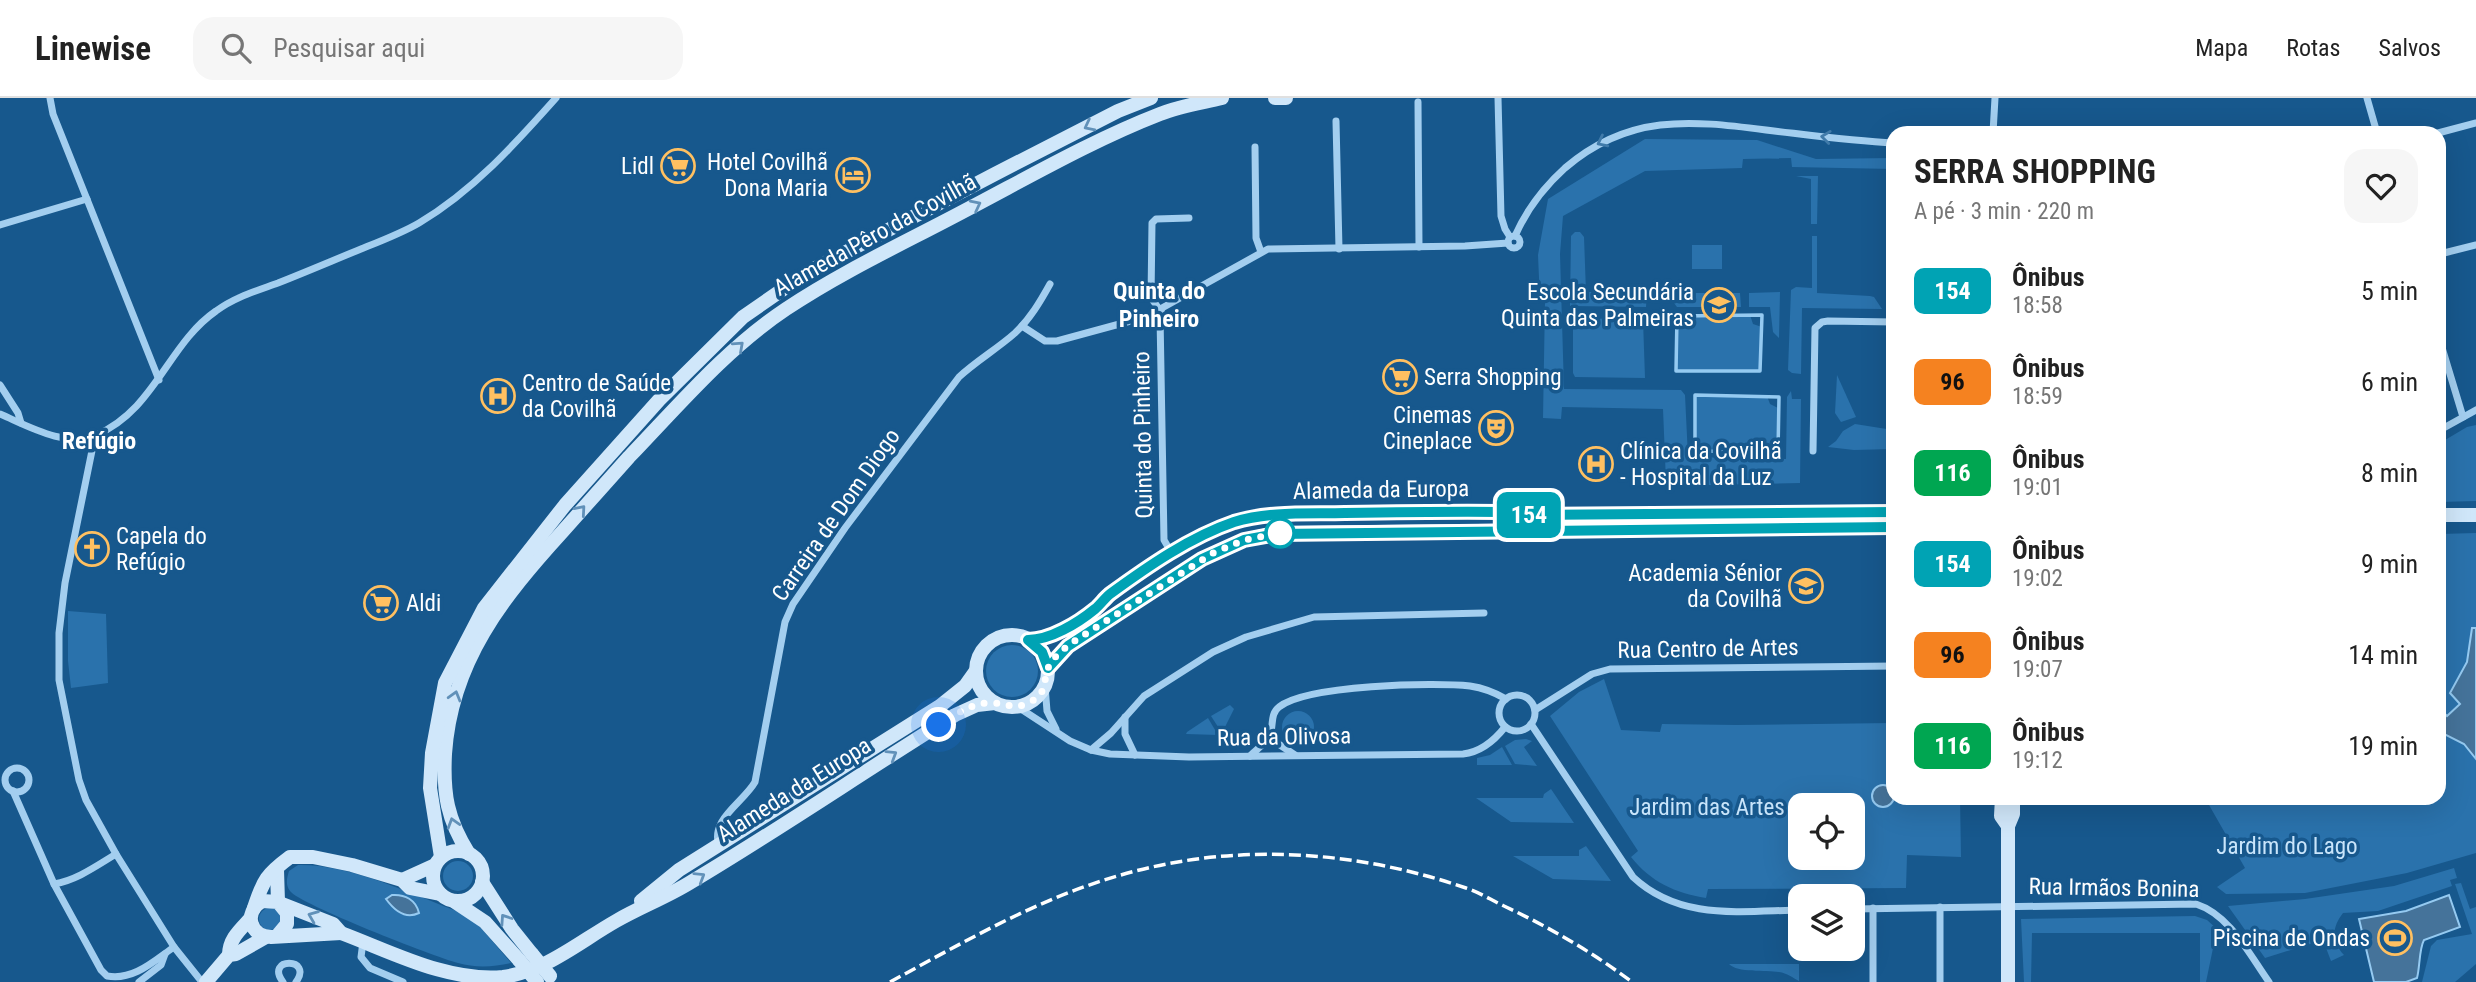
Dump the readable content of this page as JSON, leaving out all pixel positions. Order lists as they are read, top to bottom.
{
  "streets": {
    "main road": ["Alameda Pêro da Covilhã", "Alameda da Europa"],
    "street": [
      "Quinta do Pinheiro",
      "Carreira de Dom Diogo",
      "Rua Centro de Artes",
      "Rua da Olivosa",
      "Rua Irmãos Bonina"
    ]
  },
  "crossings": [
    ["Quinta do Pinheiro", "Alameda da Europa"],
    ["Quinta do Pinheiro", "Carreira de Dom Diogo"],
    ["Alameda da Europa", "Carreira de Dom Diogo"],
    ["Alameda da Europa", "Rua da Olivosa"],
    ["Rua Centro de Artes", "Rua da Olivosa"]
  ],
  "districts": ["Quinta do Pinheiro", "Refúgio"],
  "parks": ["Jardim das Artes", "Jardim do Lago"],
  "places": {
    "supermarket": ["Lidl", "Serra Shopping", "Aldi"],
    "hotel": ["Hotel Covilhã Dona Maria"],
    "school or university": ["Escola Secundária Quinta das Palmeiras", "Academia Sénior da Covilhã"],
    "hospital": ["Centro de Saúde da Covilhã", "Clínica da Covilhã - Hospital da Luz"],
    "theatre": ["Cinemas Cineplace"],
    "church": ["Capela do Refúgio"],
    "sports": ["Piscina de Ondas"]
  },
  "lines": ["bus line 154"],
  "page": {
    "header": "Linewise",
    "search": "Pesquisar aqui",
    "nav": ["Mapa", "Rotas", "Salvos"],
    "on_map": "154",
    "heading": ["SERRA SHOPPING", "A pé · 3 min · 220 m"],
    "list": [
      {
        "mark": "154",
        "name": "Ônibus",
        "note": "18:58",
        "value": "5 min"
      },
      {
        "mark": "96",
        "name": "Ônibus",
        "note": "18:59",
        "value": "6 min"
      },
      {
        "mark": "116",
        "name": "Ônibus",
        "note": "19:01",
        "value": "8 min"
      },
      {
        "mark": "154",
        "name": "Ônibus",
        "note": "19:02",
        "value": "9 min"
      },
      {
        "mark": "96",
        "name": "Ônibus",
        "note": "19:07",
        "value": "14 min"
      },
      {
        "mark": "116",
        "name": "Ônibus",
        "note": "19:12",
        "value": "19 min"
      }
    ]
  }
}
